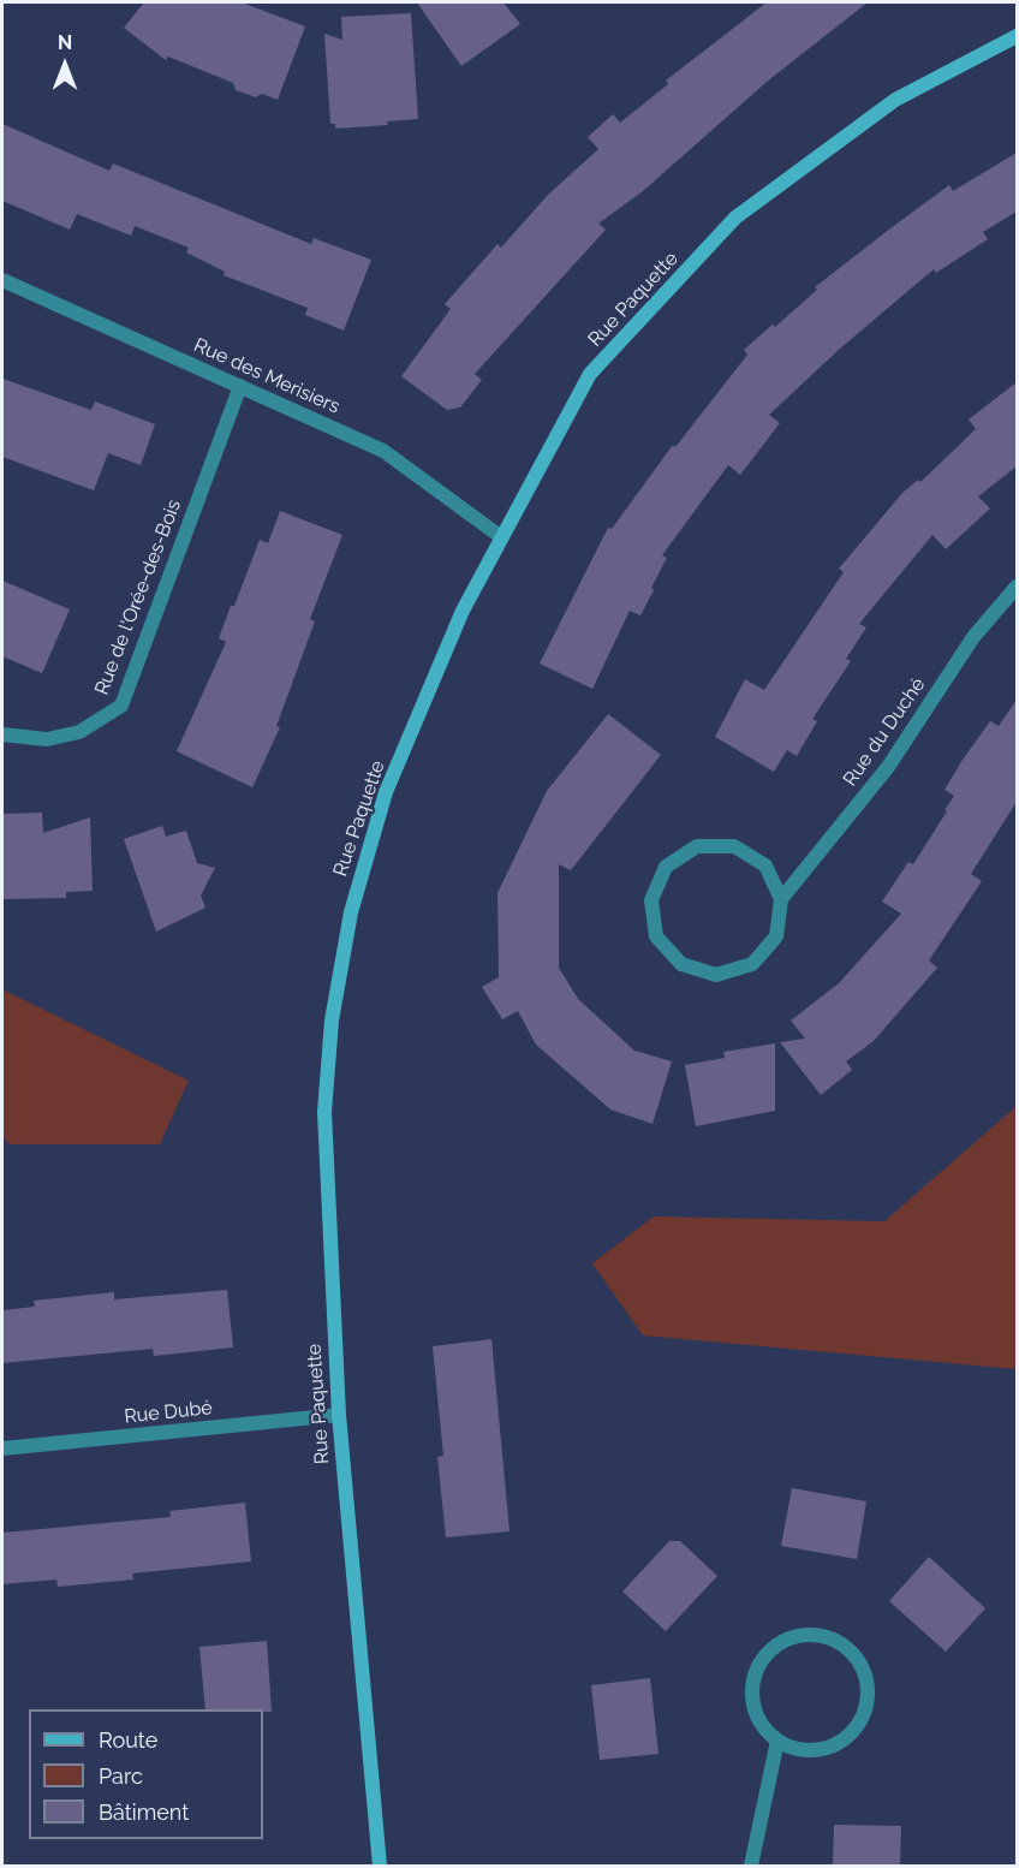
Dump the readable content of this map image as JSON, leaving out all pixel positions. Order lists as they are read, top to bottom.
{
  "streets": {
    "street": [
      "Rue Paquette",
      "Rue des Merisiers",
      "Rue de l'Orée-des-Bois",
      "Rue du Duché",
      "Rue Dubé"
    ]
  },
  "crossings": [
    ["Rue Paquette", "Rue des Merisiers"],
    ["Rue Paquette", "Rue Dubé"],
    ["Rue des Merisiers", "Rue de l'Orée-des-Bois"]
  ],
  "legend": ["Route", "Parc", "Bâtiment"],
  "north": "top"
}
